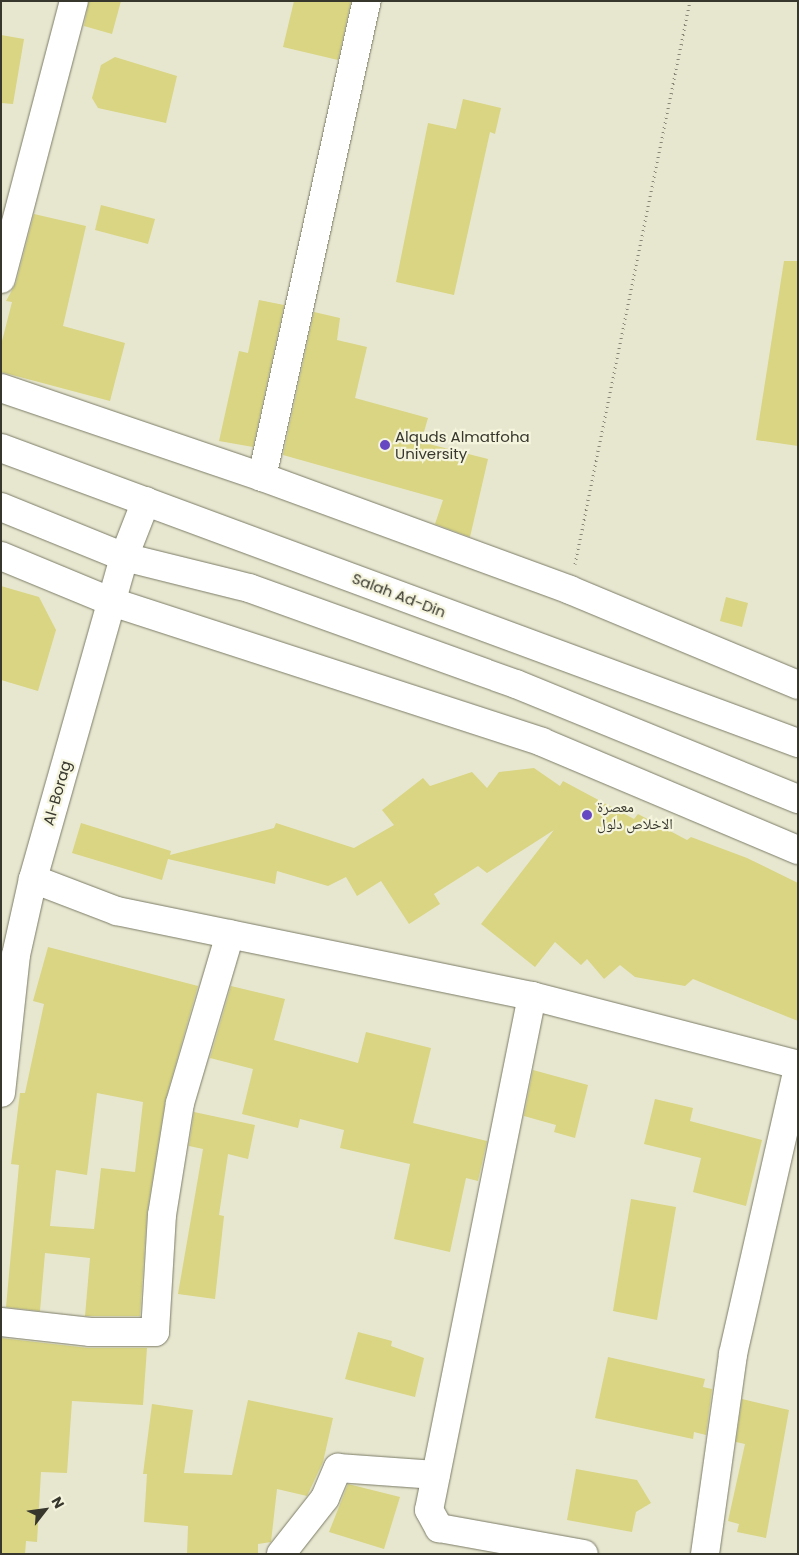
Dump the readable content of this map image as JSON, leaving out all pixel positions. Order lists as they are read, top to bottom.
{
  "streets": {
    "main road": ["Salah Ad-Din", "Al-Borag"]
  },
  "crossings": [
    ["Salah Ad-Din", "Al-Borag"]
  ],
  "places": ["Alquds Almatfoha University", "معصرة الاخلاص دلول"],
  "north": "top right"
}
